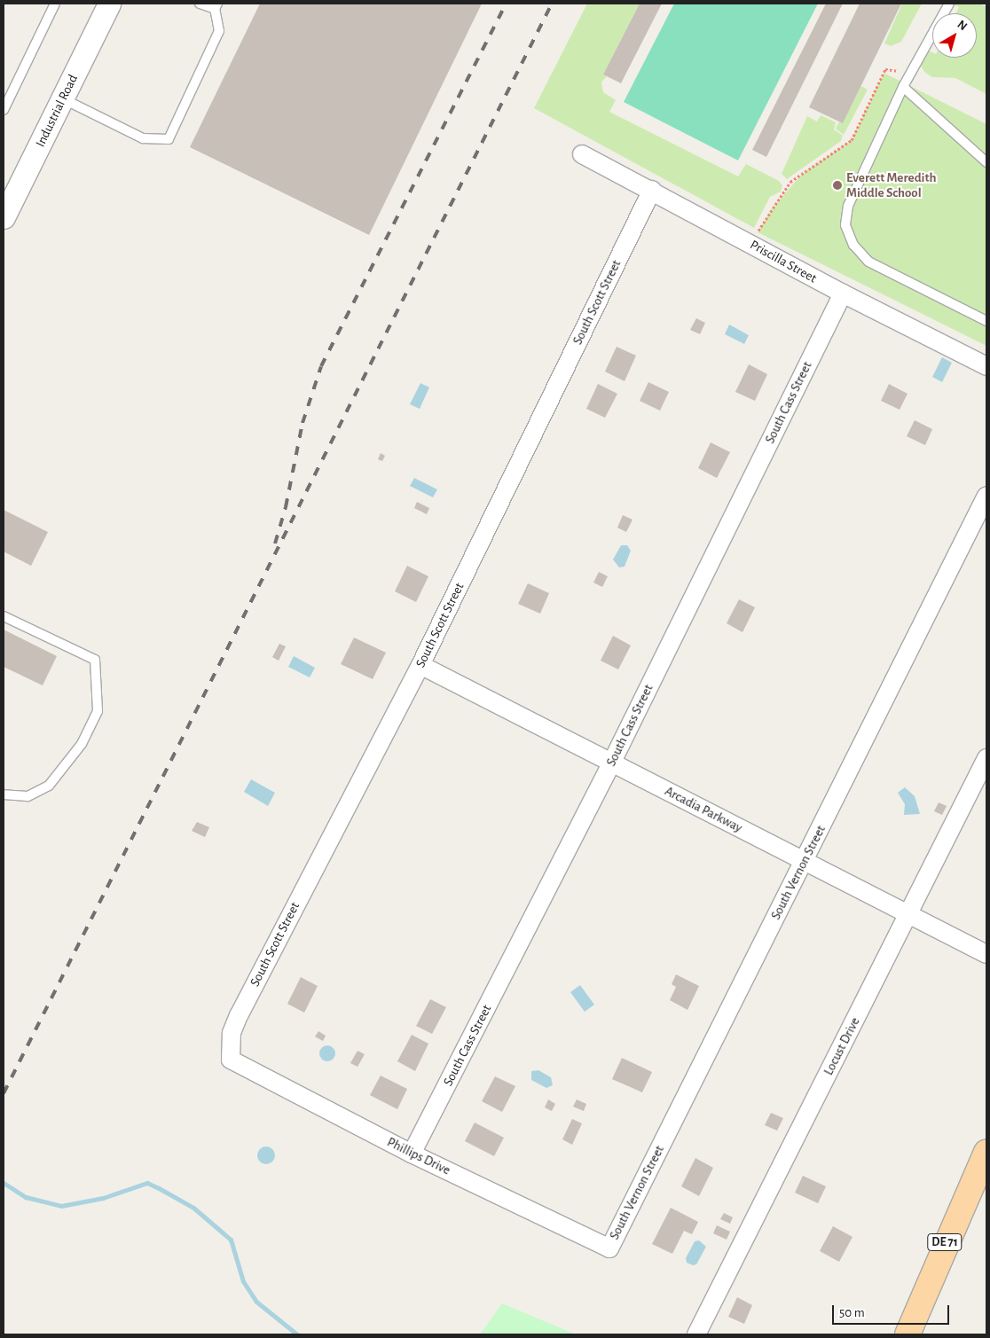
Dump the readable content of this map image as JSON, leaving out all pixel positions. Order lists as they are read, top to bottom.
{
  "streets": {
    "main road": ["DE 71"],
    "street": [
      "Industrial Road",
      "Priscilla Street",
      "South Scott Street",
      "South Cass Street",
      "Arcadia Parkway",
      "South Vernon Street",
      "Locust Drive",
      "Phillips Drive"
    ]
  },
  "crossings": [
    ["Priscilla Street", "South Scott Street"],
    ["Priscilla Street", "South Cass Street"],
    ["South Scott Street", "Arcadia Parkway"],
    ["South Scott Street", "Phillips Drive"],
    ["South Cass Street", "Arcadia Parkway"],
    ["South Cass Street", "Phillips Drive"],
    ["Arcadia Parkway", "South Vernon Street"],
    ["Arcadia Parkway", "Locust Drive"],
    ["South Vernon Street", "Phillips Drive"]
  ],
  "places": ["Everett Meredith Middle School"],
  "scale_bar": "50 m",
  "north": "top right"
}
